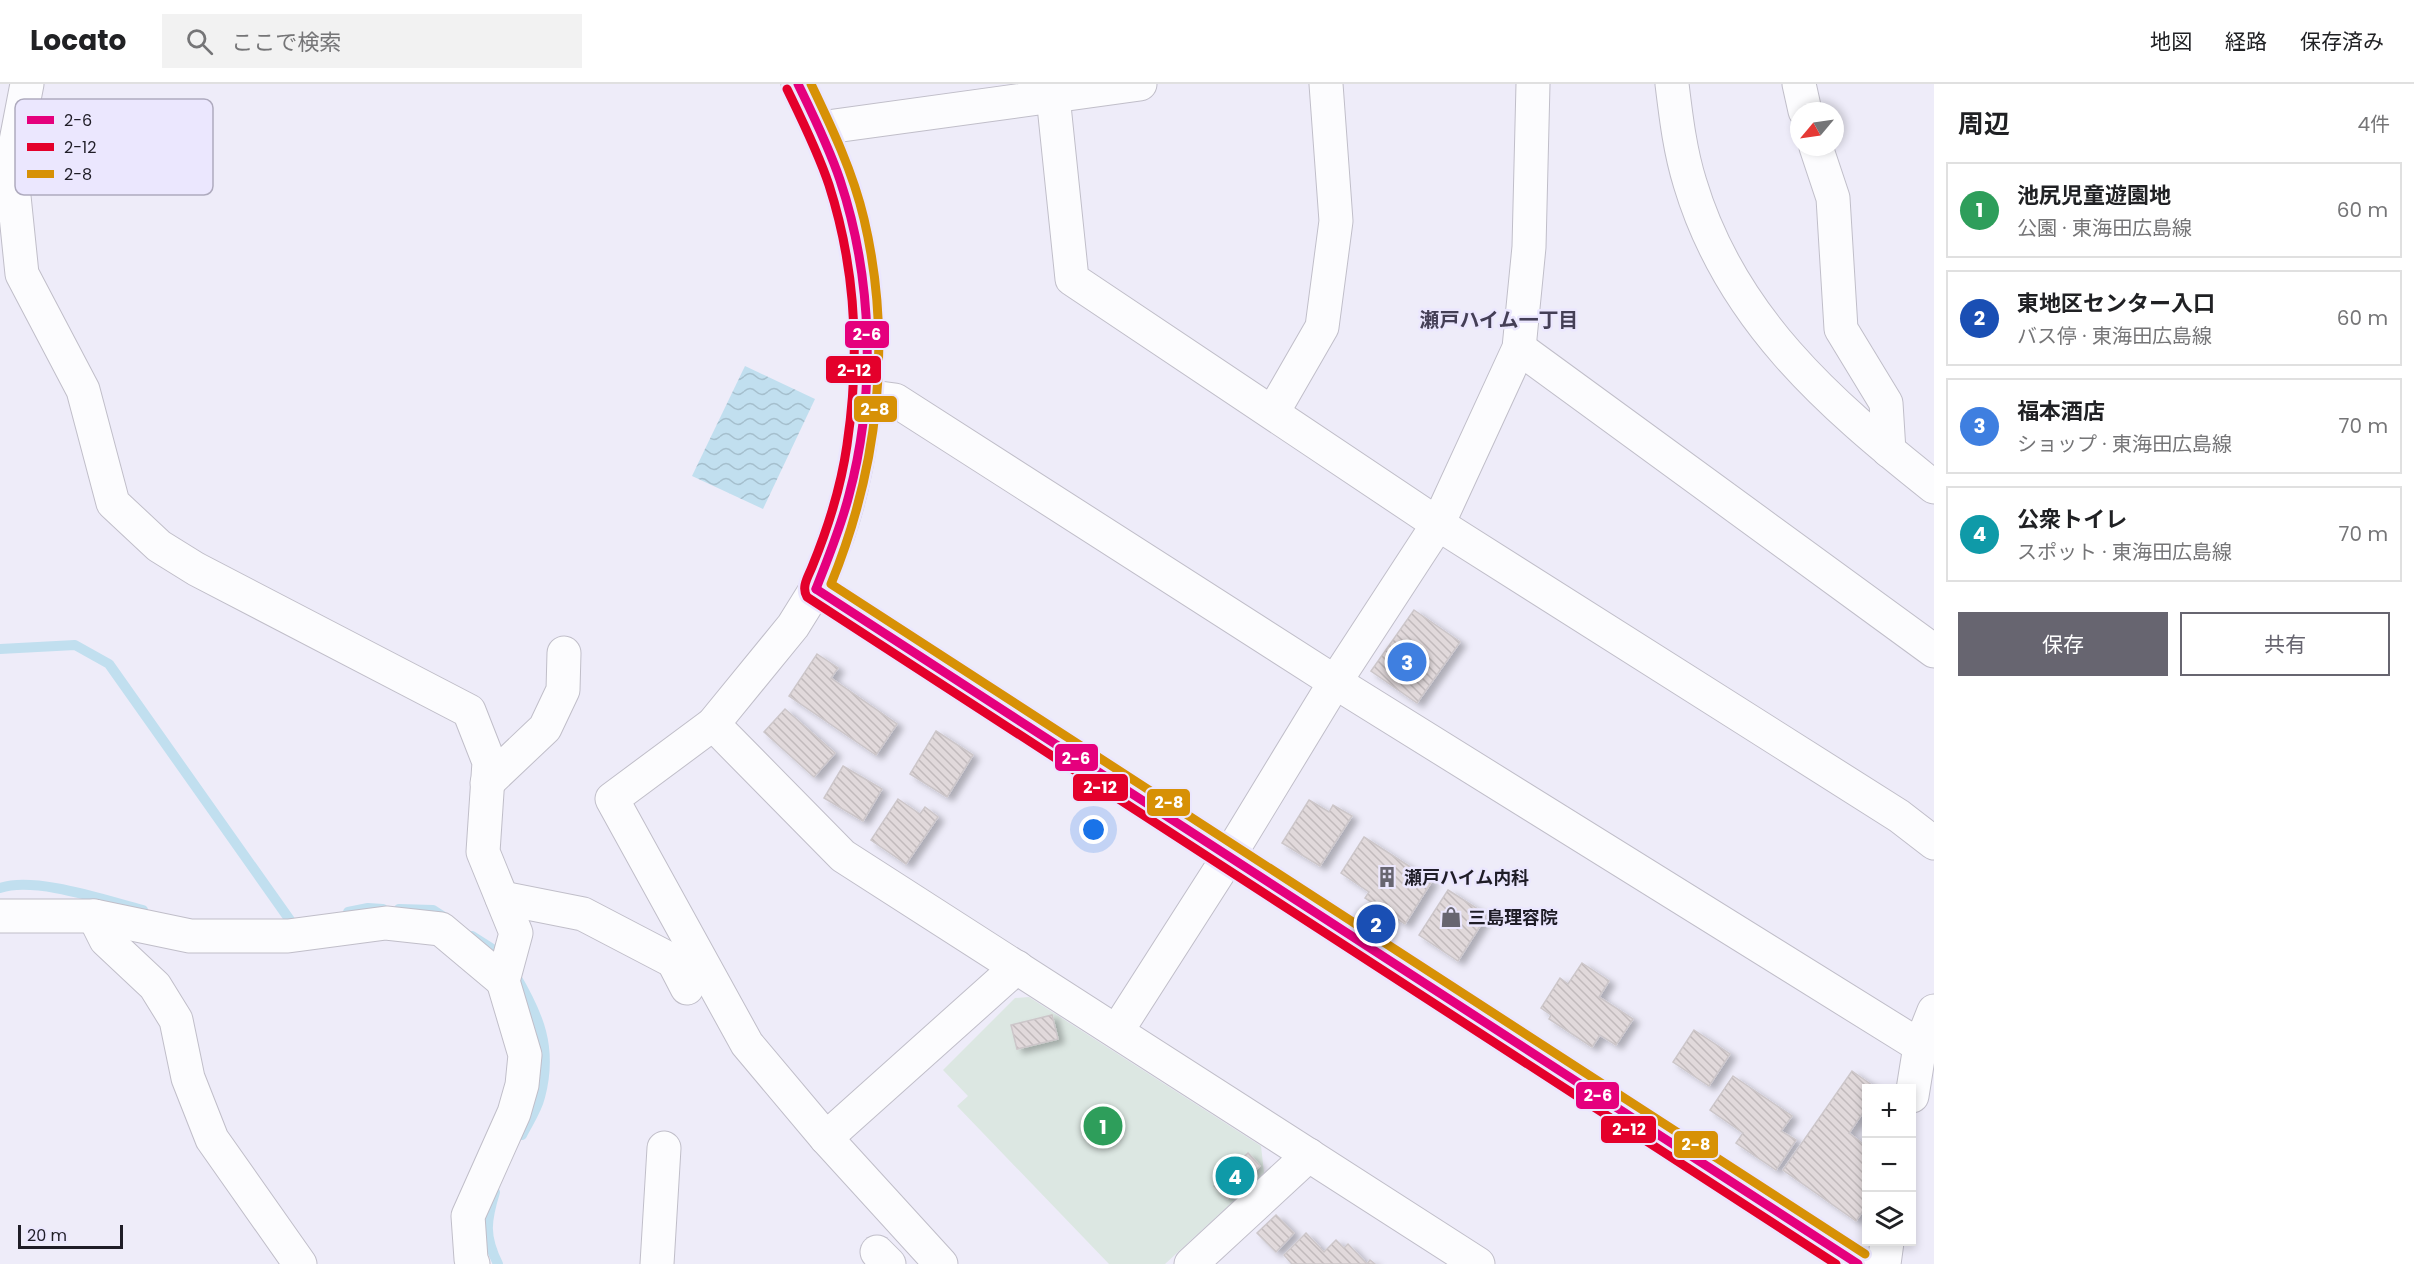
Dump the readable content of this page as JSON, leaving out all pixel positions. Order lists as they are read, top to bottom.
{
  "districts": ["瀬戸ハイム一丁目"],
  "places": {
    "building": ["瀬戸ハイム内科"],
    "shop": ["三島理容院"]
  },
  "lines": ["transit line 2-6", "transit line 2-8", "transit line 2-12"],
  "legend": ["2-6", "2-12", "2-8"],
  "scale_bar": "20 m",
  "north": "bottom left",
  "page": {
    "header": "Locato",
    "search": "ここで検索",
    "nav": ["地図", "経路", "保存済み"],
    "heading": ["周辺", "4件"],
    "list": [
      {
        "mark": "1",
        "name": "池尻児童遊園地",
        "note": "公園 · 東海田広島線",
        "value": "60 m"
      },
      {
        "mark": "2",
        "name": "東地区センター入口",
        "note": "バス停 · 東海田広島線",
        "value": "60 m"
      },
      {
        "mark": "3",
        "name": "福本酒店",
        "note": "ショップ · 東海田広島線",
        "value": "70 m"
      },
      {
        "mark": "4",
        "name": "公衆トイレ",
        "note": "スポット · 東海田広島線",
        "value": "70 m"
      }
    ],
    "buttons": ["保存", "共有"],
    "pins": [
      "3",
      "2",
      "1",
      "4"
    ],
    "map_buttons": ["+", "−"],
    "scale": "20 m"
  }
}
